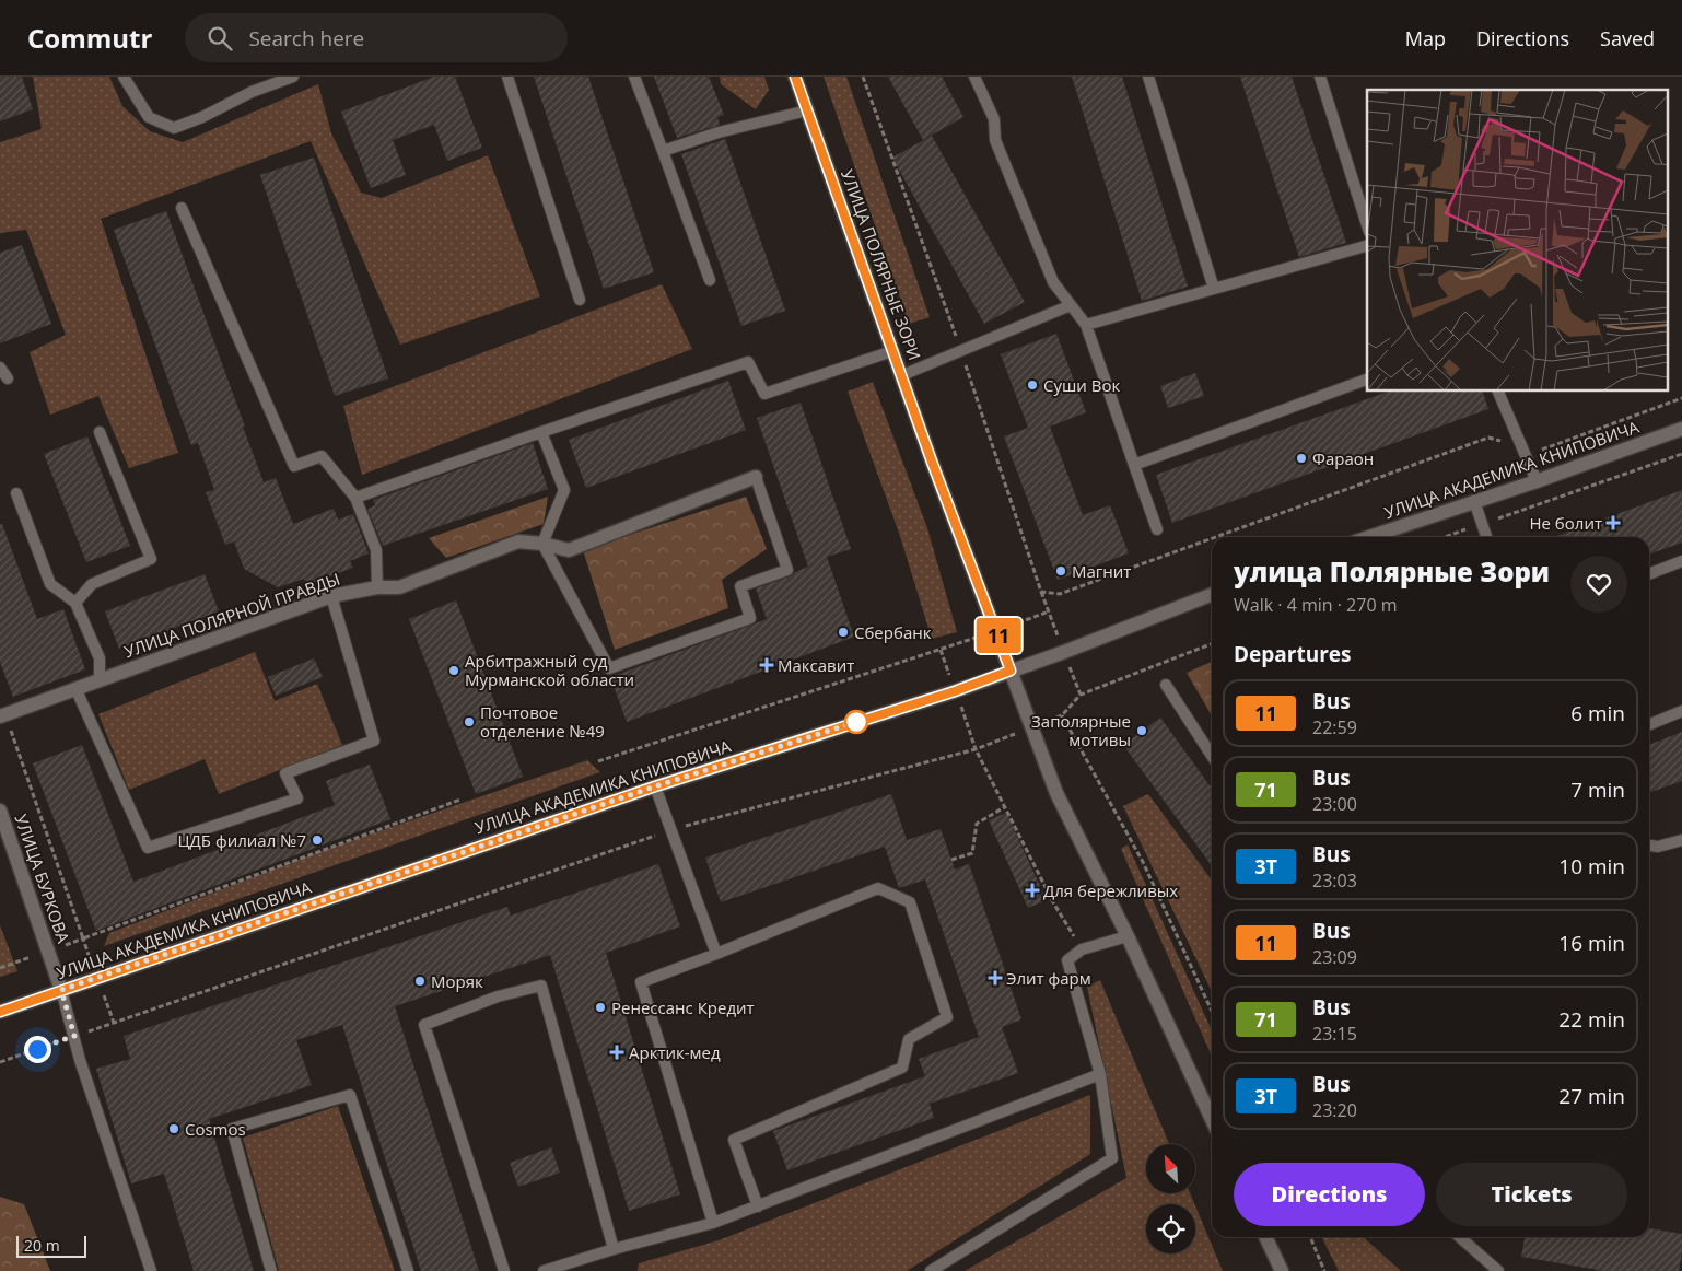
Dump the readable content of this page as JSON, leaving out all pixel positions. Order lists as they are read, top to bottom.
{
  "streets": {
    "main road": [
      "УЛИЦА ПОЛЯРНЫЕ ЗОРИ",
      "УЛИЦА АКАДЕМИКА КНИПОВИЧА",
      "УЛИЦА ПОЛЯРНОЙ ПРАВДЫ",
      "УЛИЦА БУРКОВА"
    ]
  },
  "crossings": [
    ["УЛИЦА ПОЛЯРНЫЕ ЗОРИ", "УЛИЦА АКАДЕМИКА КНИПОВИЧА"],
    ["УЛИЦА АКАДЕМИКА КНИПОВИЧА", "УЛИЦА БУРКОВА"]
  ],
  "places": {
    "other": [
      "Суши Вок",
      "Фараон",
      "Магнит",
      "Сбербанк",
      "Арбитражный суд Мурманской области",
      "Почтовое отделение №49",
      "Заполярные мотивы",
      "ЦДБ филиал №7",
      "Моряк",
      "Ренессанс Кредит",
      "Cosmos"
    ],
    "health": [
      "Не болит",
      "Максавит",
      "Для бережливых",
      "Элит фарм",
      "Арктик-мед"
    ]
  },
  "lines": ["bus line 11"],
  "scale_bar": "20 m",
  "north": "top left",
  "page": {
    "header": "Commutr",
    "search": "Search here",
    "nav": ["Map", "Directions", "Saved"],
    "on_map": "11",
    "heading": [
      ["улица Полярные Зори", "Walk · 4 min · 270 m"],
      "Departures"
    ],
    "list": [
      {
        "mark": "11",
        "name": "Bus",
        "note": "22:59",
        "value": "6 min"
      },
      {
        "mark": "71",
        "name": "Bus",
        "note": "23:00",
        "value": "7 min"
      },
      {
        "mark": "3Т",
        "name": "Bus",
        "note": "23:03",
        "value": "10 min"
      },
      {
        "mark": "11",
        "name": "Bus",
        "note": "23:09",
        "value": "16 min"
      },
      {
        "mark": "71",
        "name": "Bus",
        "note": "23:15",
        "value": "22 min"
      },
      {
        "mark": "3Т",
        "name": "Bus",
        "note": "23:20",
        "value": "27 min"
      }
    ],
    "buttons": ["Directions", "Tickets"],
    "scale": "20 m"
  }
}
